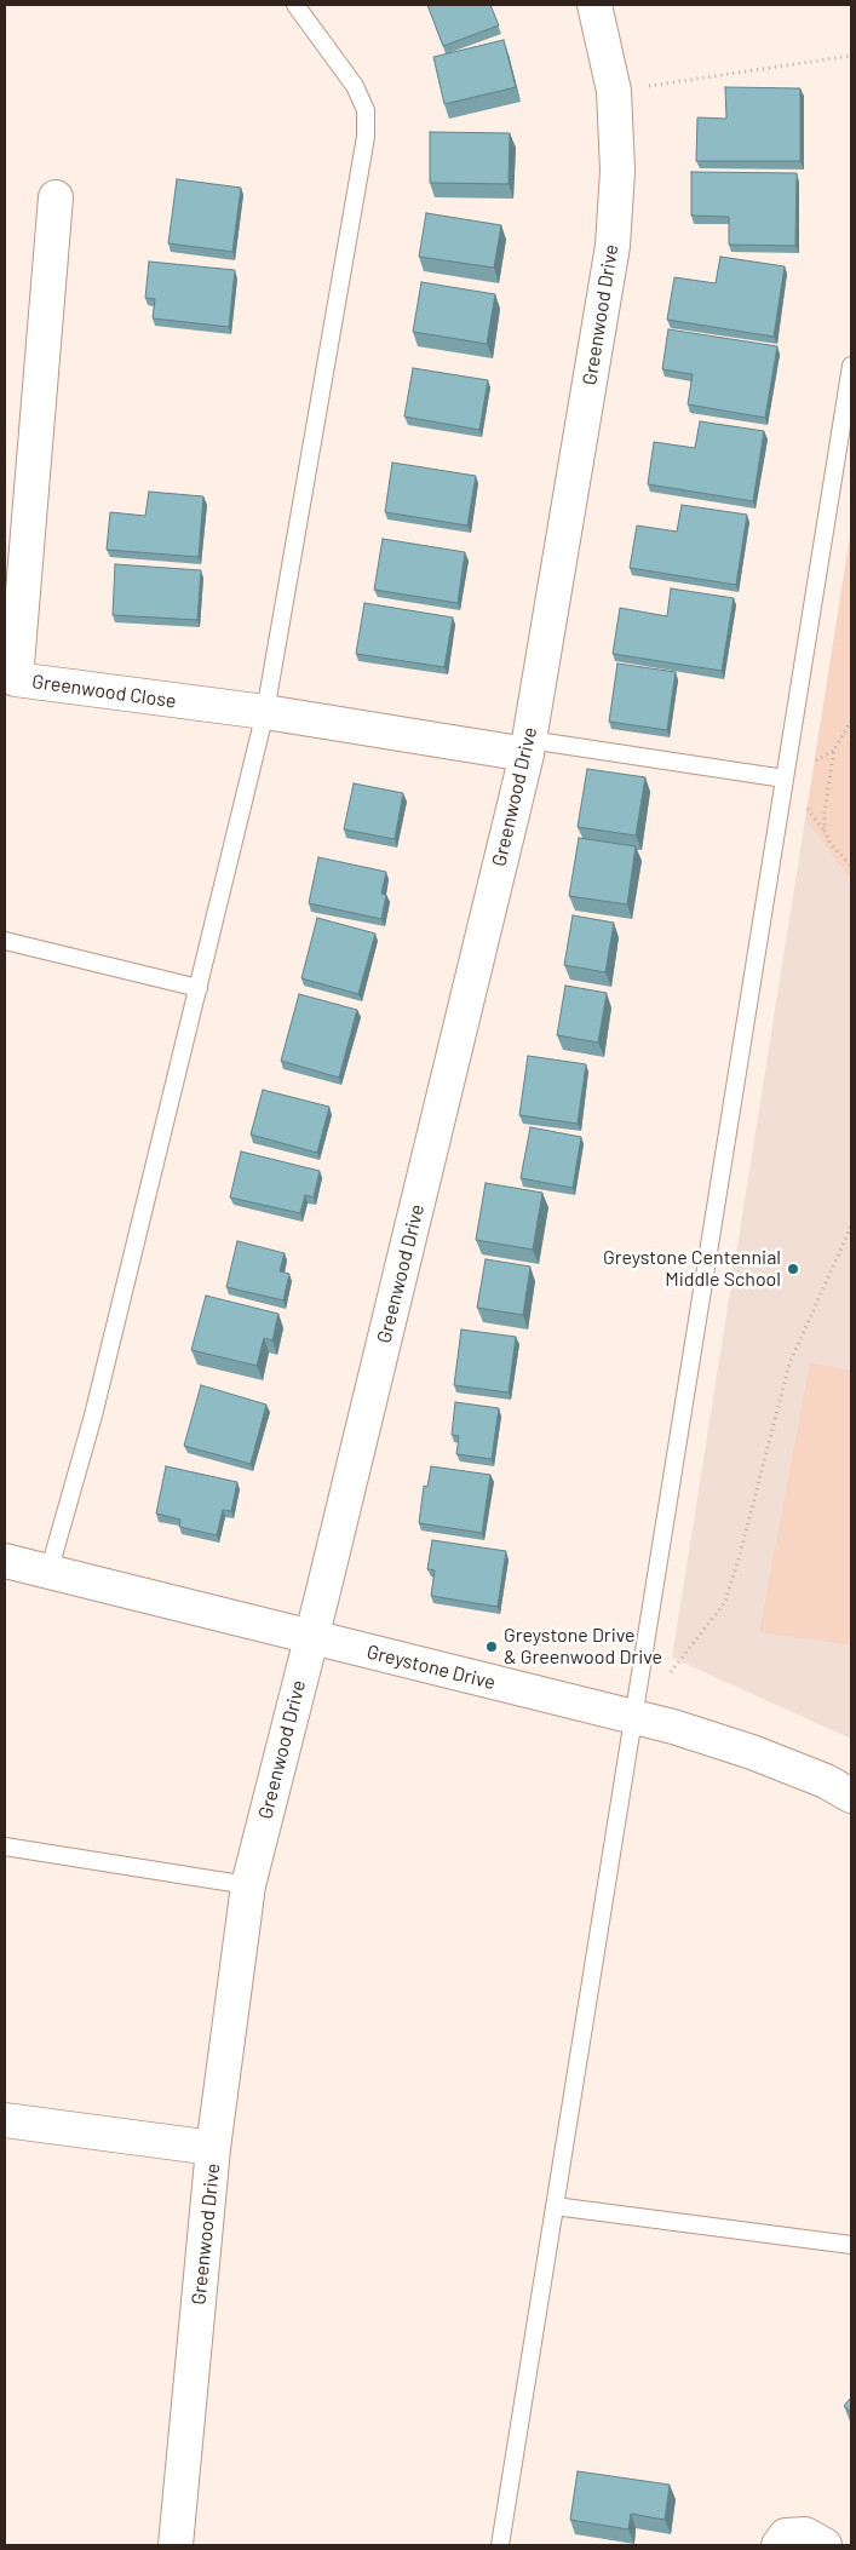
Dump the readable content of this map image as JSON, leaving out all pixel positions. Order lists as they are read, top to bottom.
{
  "streets": {
    "street": ["Greenwood Drive", "Greenwood Close", "Greystone Drive"]
  },
  "crossings": [
    ["Greenwood Drive", "Greenwood Close"],
    ["Greenwood Drive", "Greystone Drive"]
  ],
  "places": ["Greystone Centennial Middle School", "Greystone Drive & Greenwood Drive"]
}
